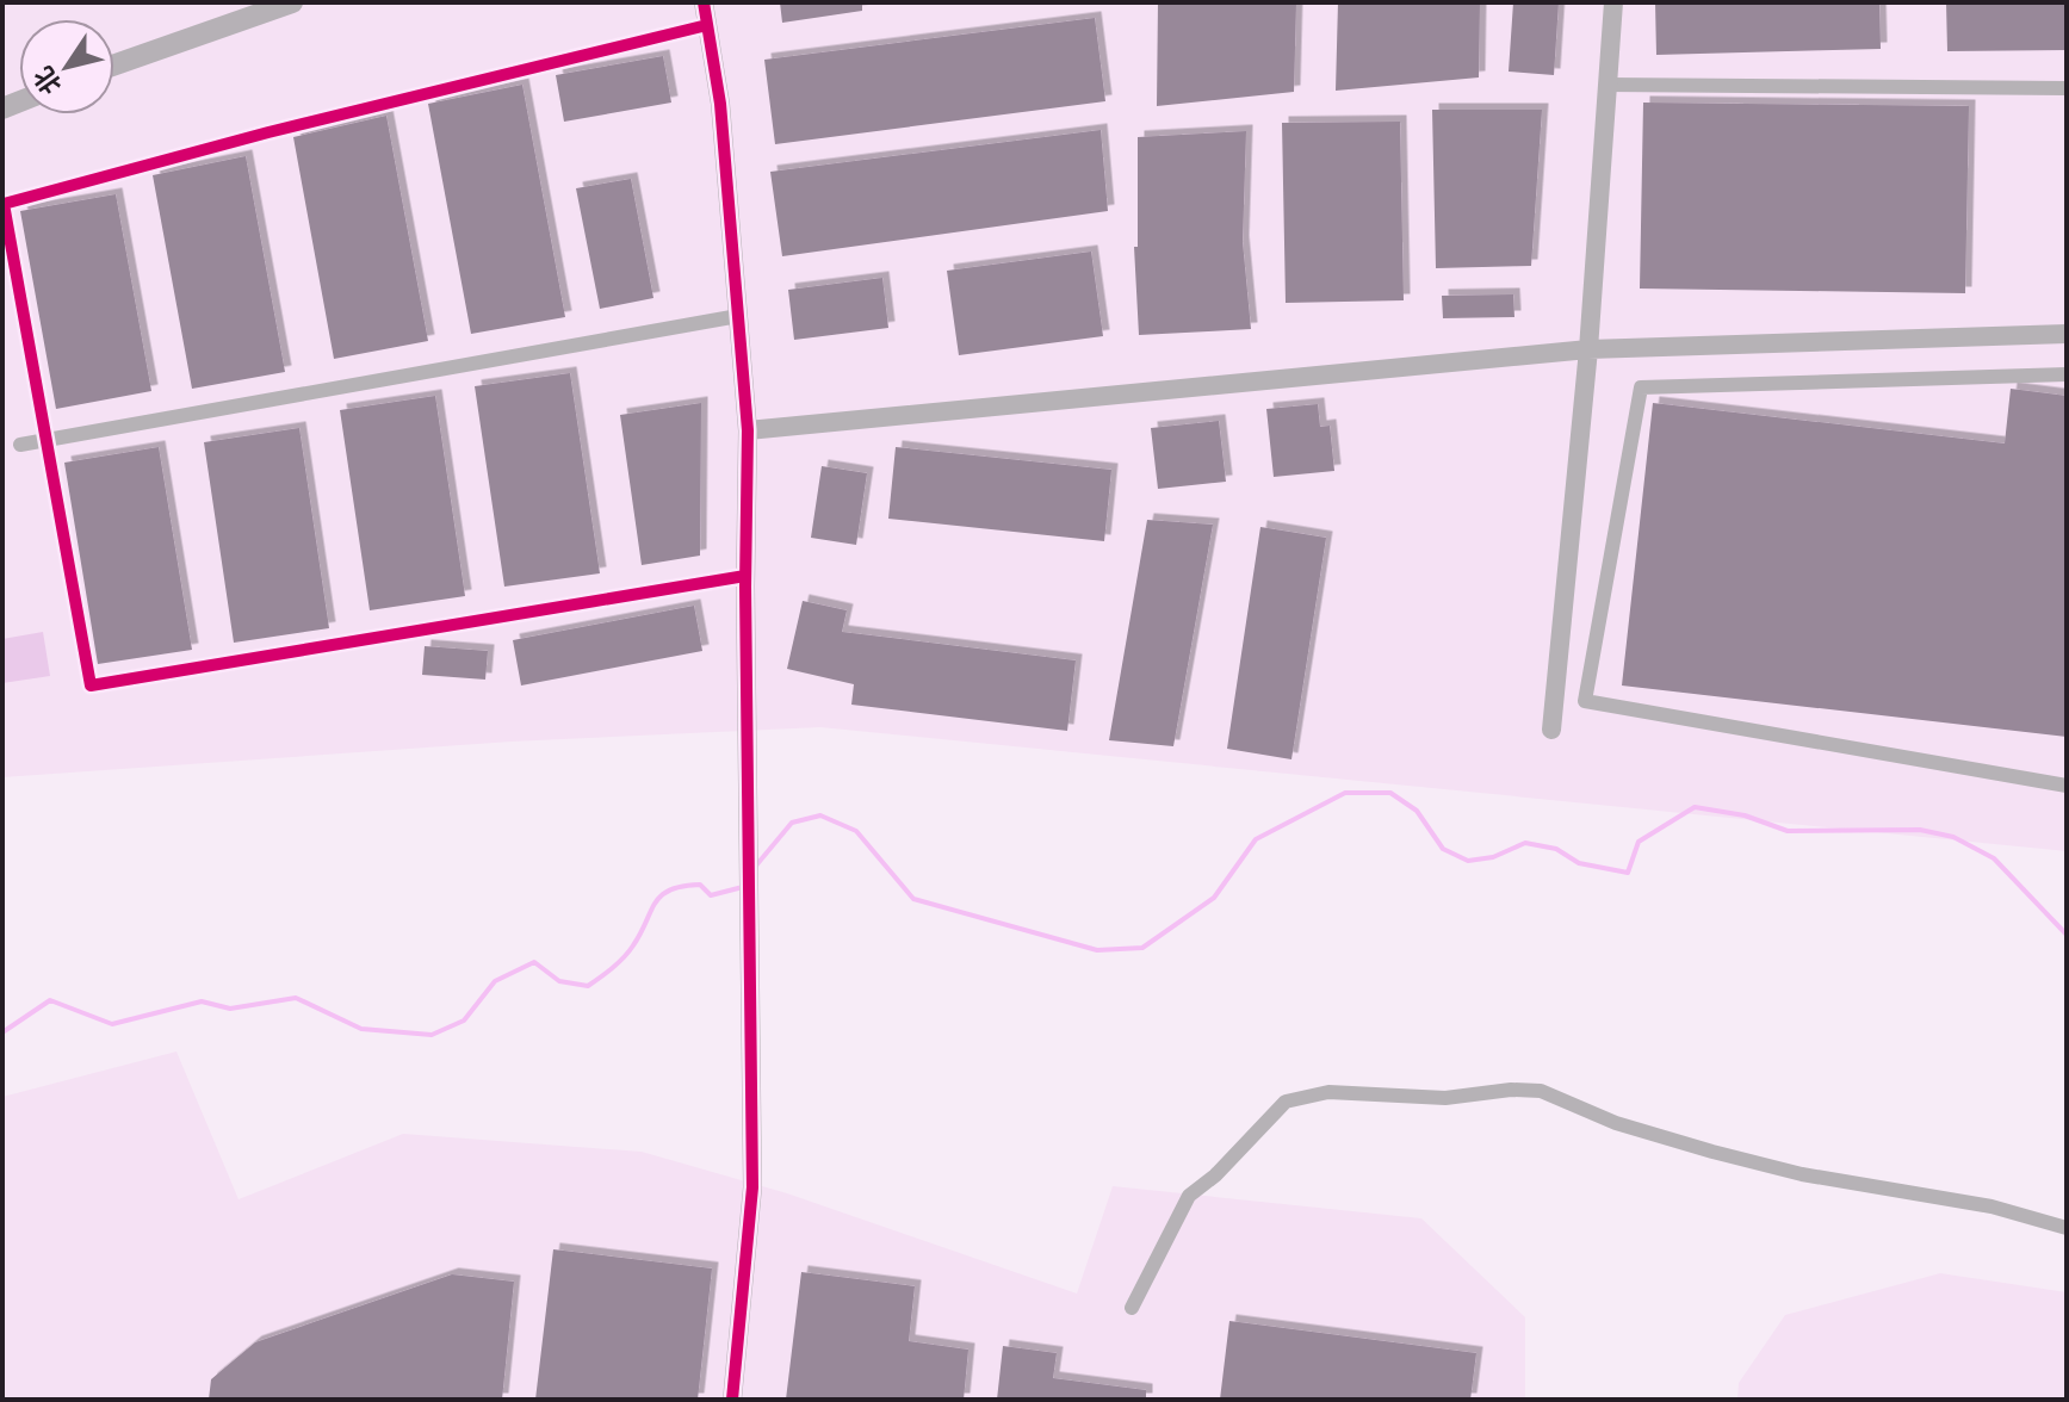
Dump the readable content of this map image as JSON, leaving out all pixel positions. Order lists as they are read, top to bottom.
{
  "north": "bottom left"
}
